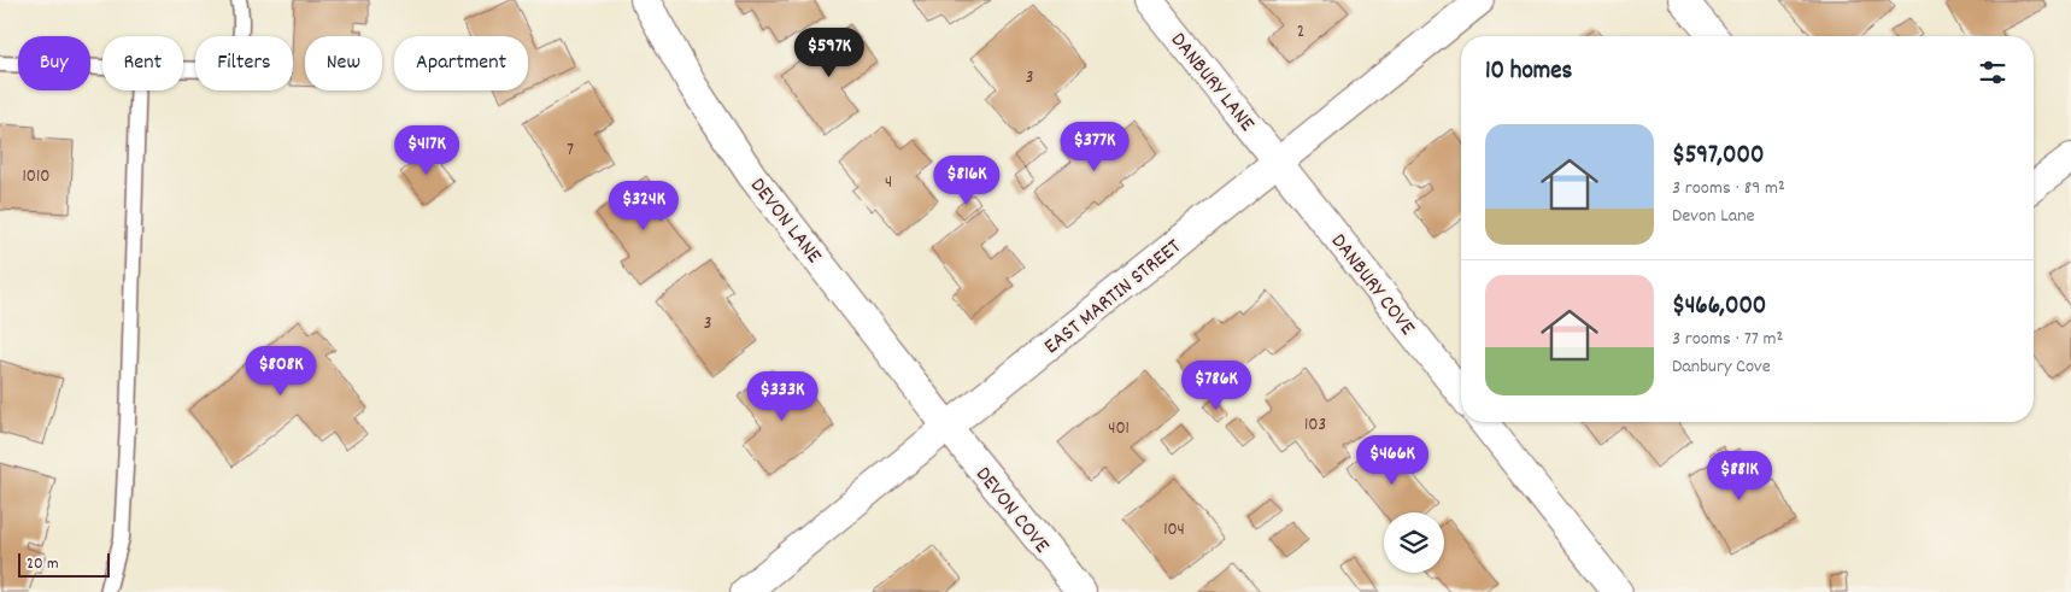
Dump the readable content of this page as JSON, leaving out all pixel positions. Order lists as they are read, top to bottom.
{
  "streets": {
    "street": [
      "DANBURY LANE",
      "DEVON LANE",
      "DANBURY COVE",
      "EAST MARTIN STREET",
      "DEVON COVE"
    ]
  },
  "crossings": [
    ["DANBURY LANE", "DANBURY COVE"],
    ["DANBURY LANE", "EAST MARTIN STREET"],
    ["DEVON LANE", "EAST MARTIN STREET"],
    ["DEVON LANE", "DEVON COVE"],
    ["DANBURY COVE", "EAST MARTIN STREET"],
    ["EAST MARTIN STREET", "DEVON COVE"]
  ],
  "house_numbers": [
    "2",
    "3",
    "7",
    "1010",
    "4",
    "3",
    "103",
    "401",
    "104"
  ],
  "scale_bar": "20 m",
  "page": {
    "price": [
      "$597K",
      "$377K",
      "$417K",
      "$816K",
      "$324K",
      "$808K",
      "$786K",
      "$333K",
      "$466K",
      "$881K"
    ],
    "chip": [
      "Buy",
      "Rent",
      "Filters",
      "New",
      "Apartment"
    ],
    "heading": "10 homes",
    "list": [
      {
        "name": "$597,000",
        "note": "3 rooms · 89 m² · Devon Lane"
      },
      {
        "name": "$466,000",
        "note": "3 rooms · 77 m² · Danbury Cove"
      }
    ],
    "scale": "20 m"
  }
}
